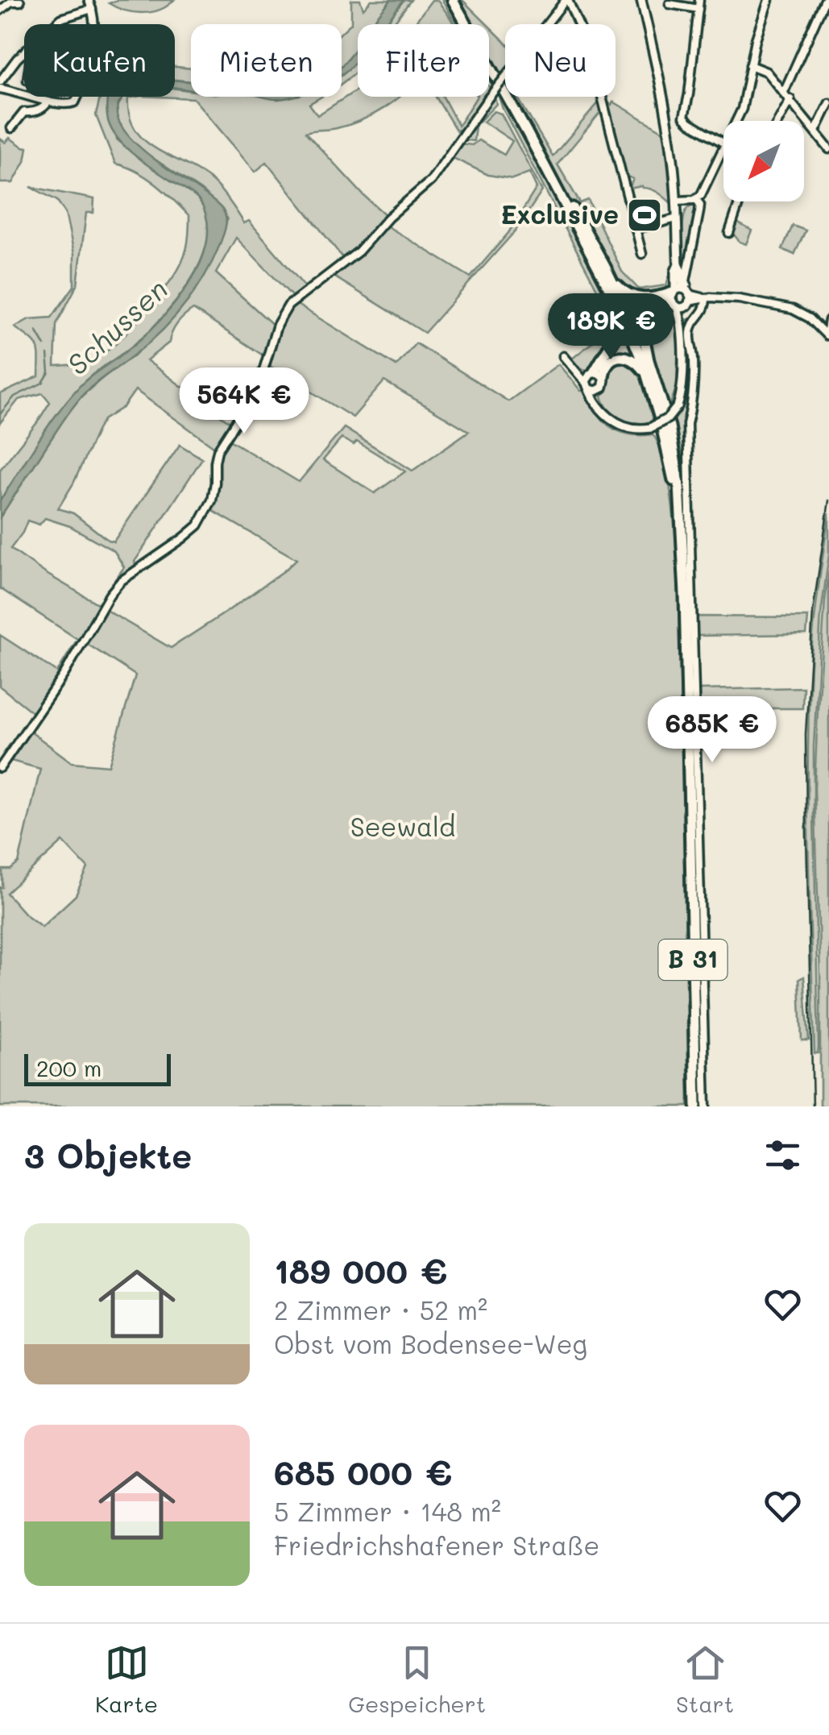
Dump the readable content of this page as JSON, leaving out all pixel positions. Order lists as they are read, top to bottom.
{
  "streets": {
    "main road": ["B 31"]
  },
  "water": ["Schussen"],
  "parks": ["Seewald"],
  "places": {
    "sports": ["Exclusive"]
  },
  "scale_bar": "200 m",
  "north": "bottom left",
  "page": {
    "chip": [
      "Kaufen",
      "Mieten",
      "Filter",
      "Neu"
    ],
    "price": ["189K €", "564K €", "685K €"],
    "scale": "200 m",
    "heading": "3 Objekte",
    "list": [
      {
        "name": "189 000 €",
        "note": "2 Zimmer · 52 m² · Obst vom Bodensee-Weg"
      },
      {
        "name": "685 000 €",
        "note": "5 Zimmer · 148 m² · Friedrichshafener Straße"
      }
    ],
    "tabs": ["Karte", "Gespeichert", "Start"]
  }
}
